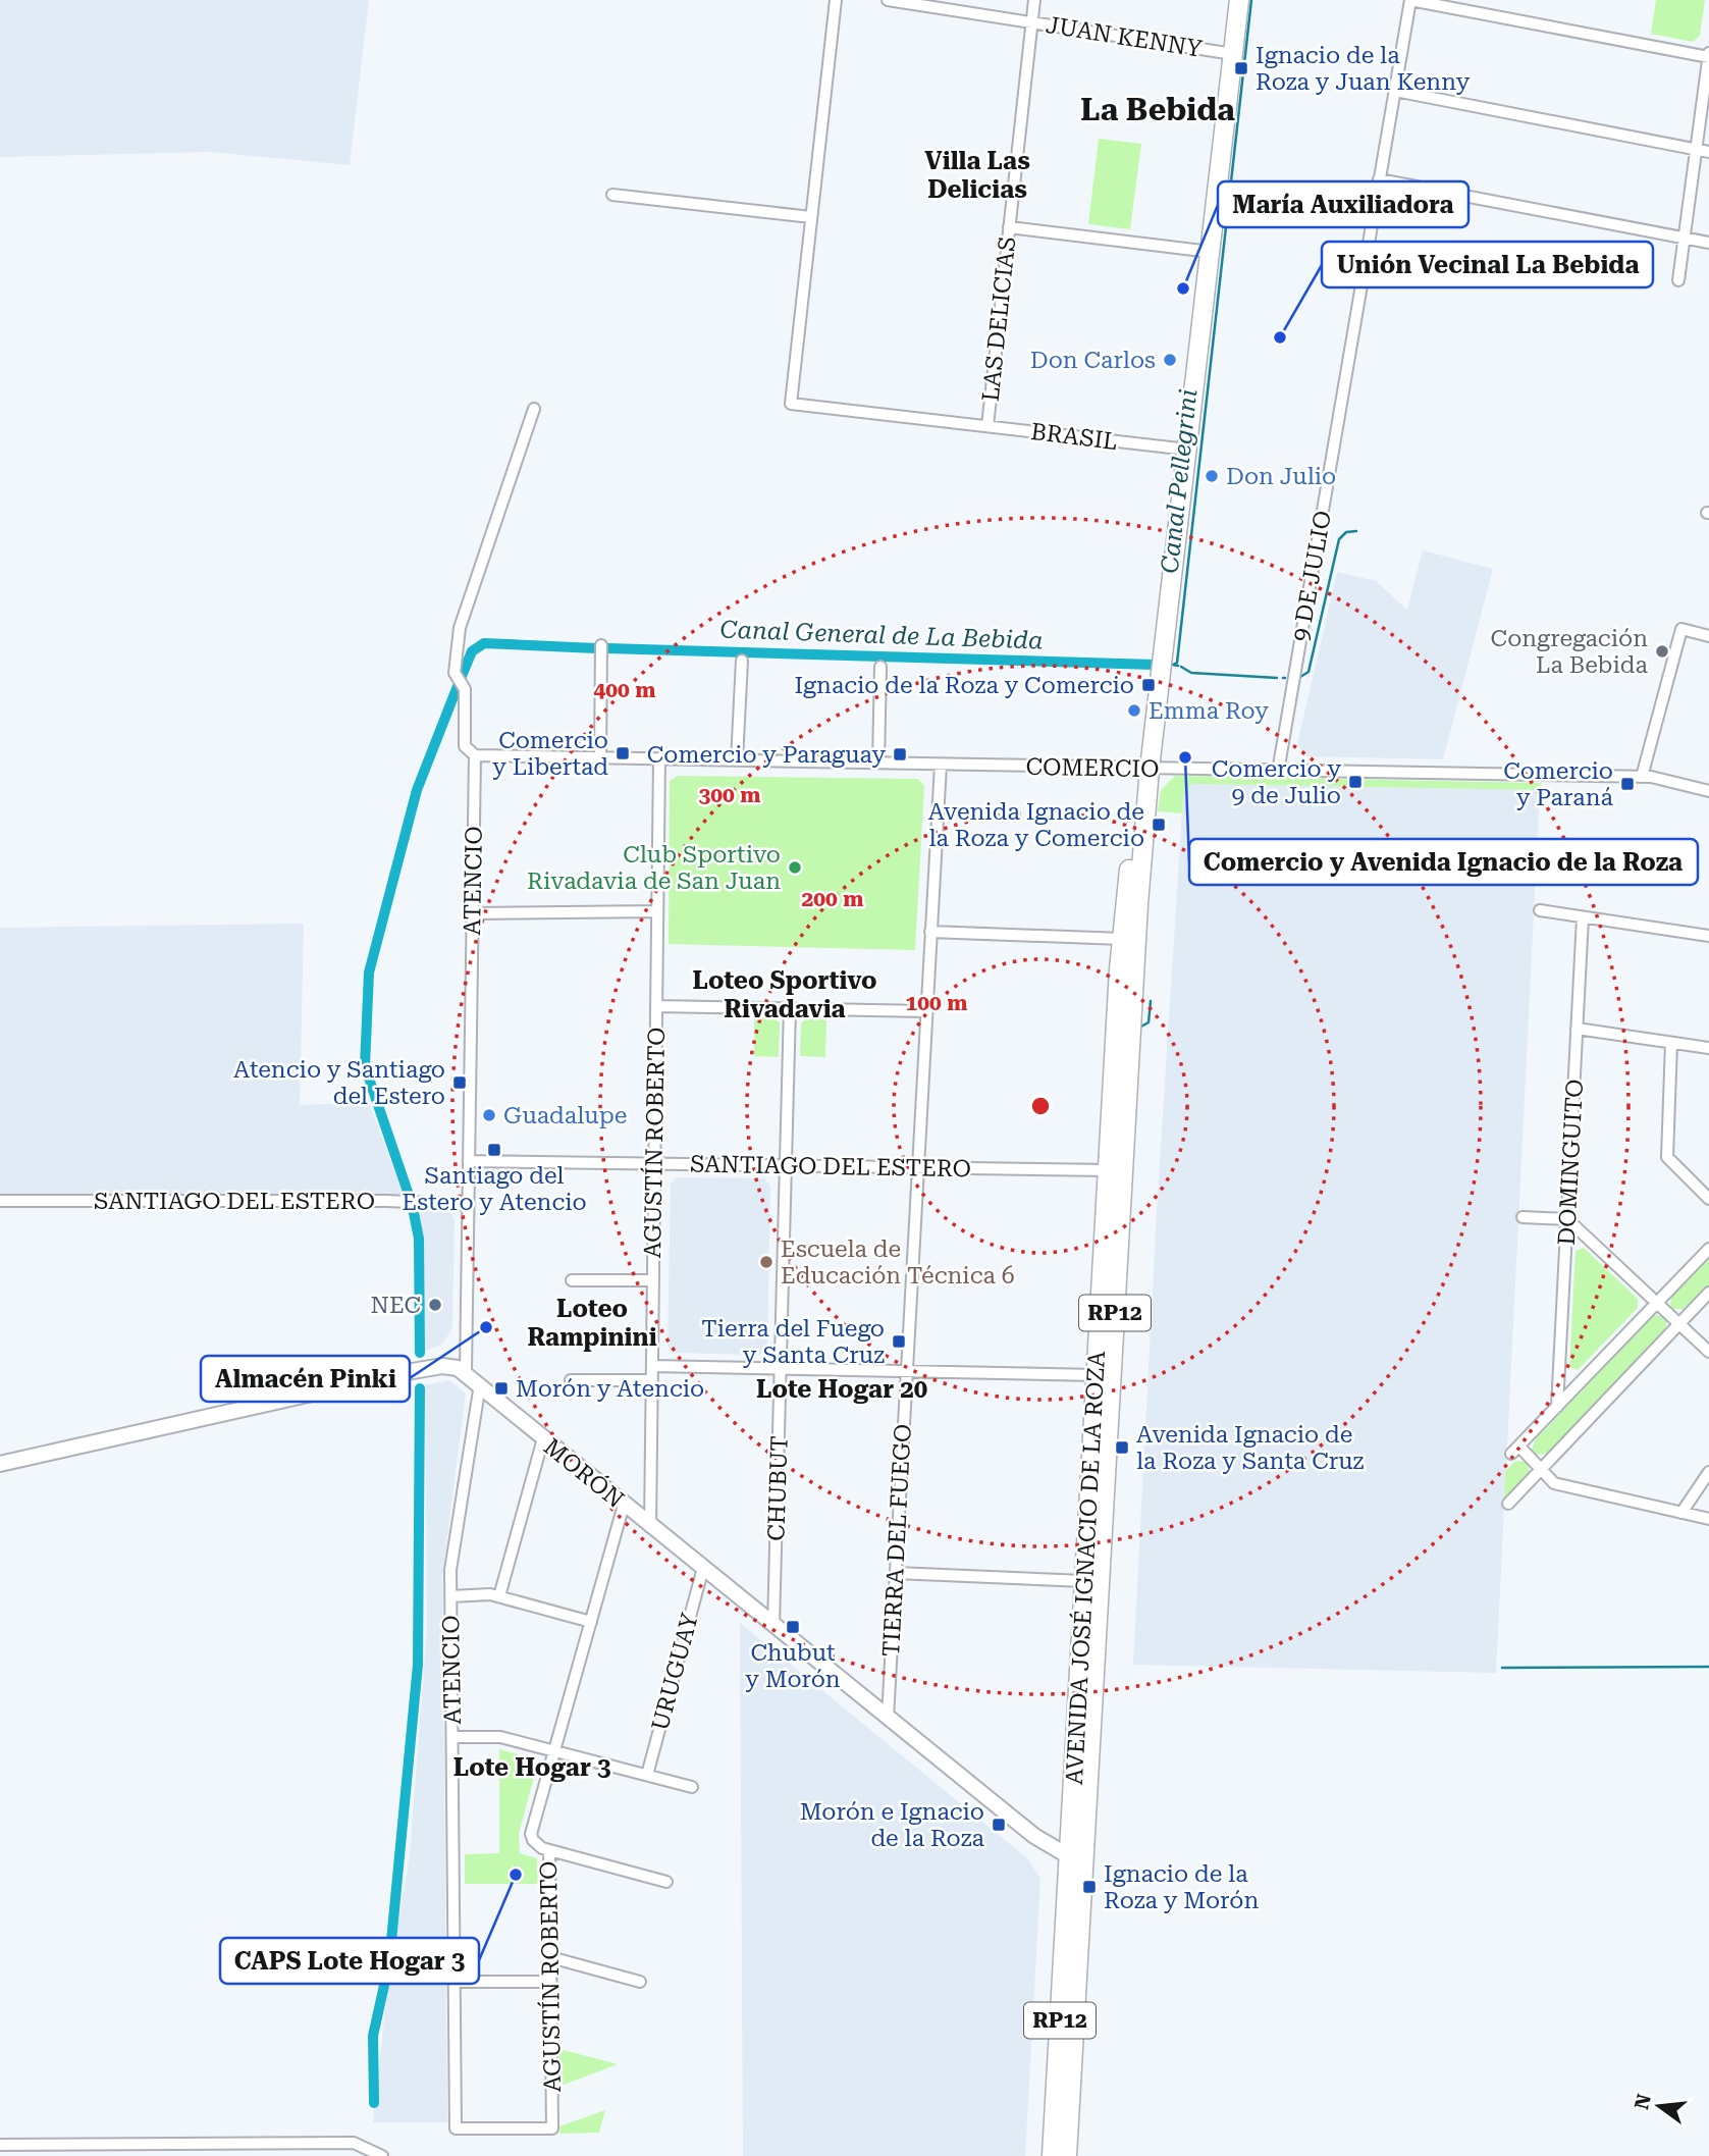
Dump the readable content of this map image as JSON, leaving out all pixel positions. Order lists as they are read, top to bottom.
{
  "streets": {
    "main road": ["RP12", "AVENIDA JOSÉ IGNACIO DE LA ROZA"],
    "street": [
      "JUAN KENNY",
      "LAS DELICIAS",
      "BRASIL",
      "9 DE JULIO",
      "COMERCIO",
      "ATENCIO",
      "AGUSTÍN ROBERTO",
      "DOMINGUITO",
      "SANTIAGO DEL ESTERO",
      "MORÓN",
      "CHUBUT",
      "TIERRA DEL FUEGO",
      "URUGUAY"
    ]
  },
  "crossings": [
    ["JUAN KENNY", "LAS DELICIAS"],
    ["JUAN KENNY", "AVENIDA JOSÉ IGNACIO DE LA ROZA"],
    ["LAS DELICIAS", "BRASIL"],
    ["BRASIL", "AVENIDA JOSÉ IGNACIO DE LA ROZA"],
    ["9 DE JULIO", "COMERCIO"],
    ["COMERCIO", "ATENCIO"],
    ["COMERCIO", "AGUSTÍN ROBERTO"],
    ["COMERCIO", "TIERRA DEL FUEGO"],
    ["COMERCIO", "AVENIDA JOSÉ IGNACIO DE LA ROZA"],
    ["ATENCIO", "AGUSTÍN ROBERTO"],
    ["ATENCIO", "SANTIAGO DEL ESTERO"],
    ["ATENCIO", "MORÓN"],
    ["AGUSTÍN ROBERTO", "SANTIAGO DEL ESTERO"],
    ["AGUSTÍN ROBERTO", "MORÓN"],
    ["SANTIAGO DEL ESTERO", "CHUBUT"],
    ["SANTIAGO DEL ESTERO", "TIERRA DEL FUEGO"],
    ["SANTIAGO DEL ESTERO", "AVENIDA JOSÉ IGNACIO DE LA ROZA"],
    ["MORÓN", "CHUBUT"],
    ["MORÓN", "TIERRA DEL FUEGO"],
    ["MORÓN", "AVENIDA JOSÉ IGNACIO DE LA ROZA"],
    ["MORÓN", "URUGUAY"]
  ],
  "districts": [
    "La Bebida",
    "Villa Las Delicias",
    "Loteo Sportivo Rivadavia",
    "Loteo Rampinini",
    "Lote Hogar 20",
    "Lote Hogar 3"
  ],
  "water": ["Canal Pellegrini", "Canal General de La Bebida"],
  "places": {
    "transit": [
      "Ignacio de la Roza y Juan Kenny",
      "Ignacio de la Roza y Comercio",
      "Comercio y Libertad",
      "Comercio y Paraguay",
      "Comercio y 9 de Julio",
      "Comercio y Paraná",
      "Avenida Ignacio de la Roza y Comercio",
      "Atencio y Santiago del Estero",
      "Santiago del Estero y Atencio",
      "Tierra del Fuego y Santa Cruz",
      "Morón y Atencio",
      "Avenida Ignacio de la Roza y Santa Cruz",
      "Chubut y Morón",
      "Morón e Ignacio de la Roza",
      "Ignacio de la Roza y Morón"
    ],
    "other": [
      "María Auxiliadora",
      "Unión Vecinal La Bebida",
      "Don Carlos",
      "Don Julio",
      "Congregación La Bebida",
      "Emma Roy",
      "Comercio y Avenida Ignacio de la Roza",
      "Club Sportivo Rivadavia de San Juan",
      "Guadalupe",
      "Escuela de Educación Técnica 6",
      "NEC",
      "Almacén Pinki",
      "CAPS Lote Hogar 3"
    ]
  },
  "north": "left",
  "rings": [
    "400 m",
    "300 m",
    "200 m",
    "100 m"
  ]
}
